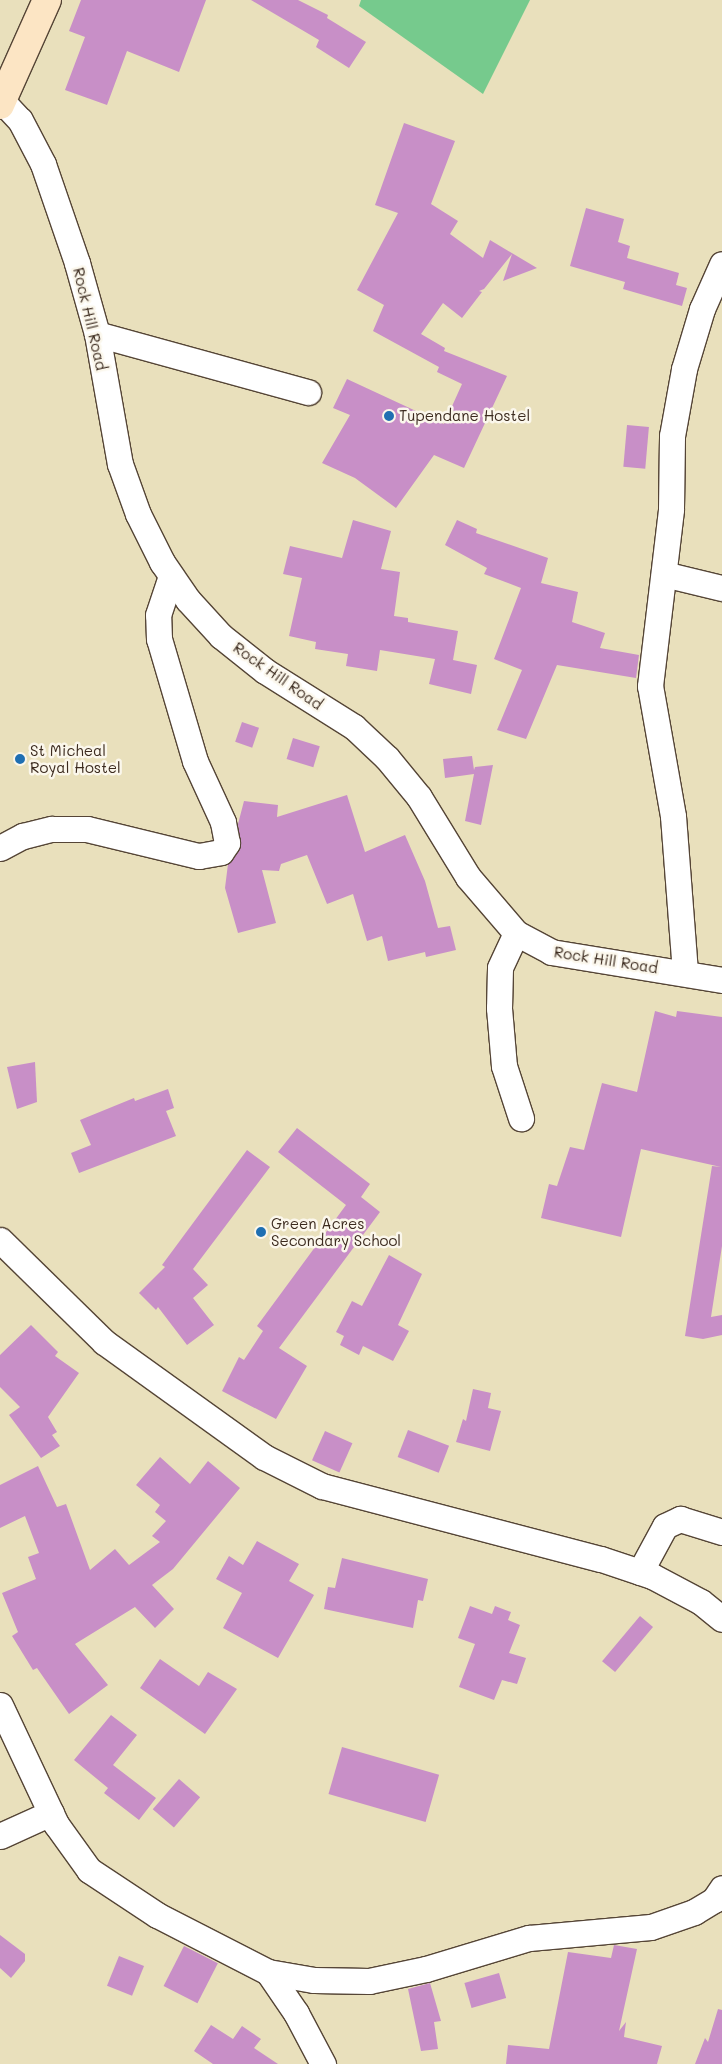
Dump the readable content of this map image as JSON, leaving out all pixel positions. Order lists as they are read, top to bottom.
{
  "streets": {
    "street": ["Rock Hill Road"]
  },
  "places": ["Tupendane Hostel", "St Micheal Royal Hostel", "Green Acres Secondary School"]
}
